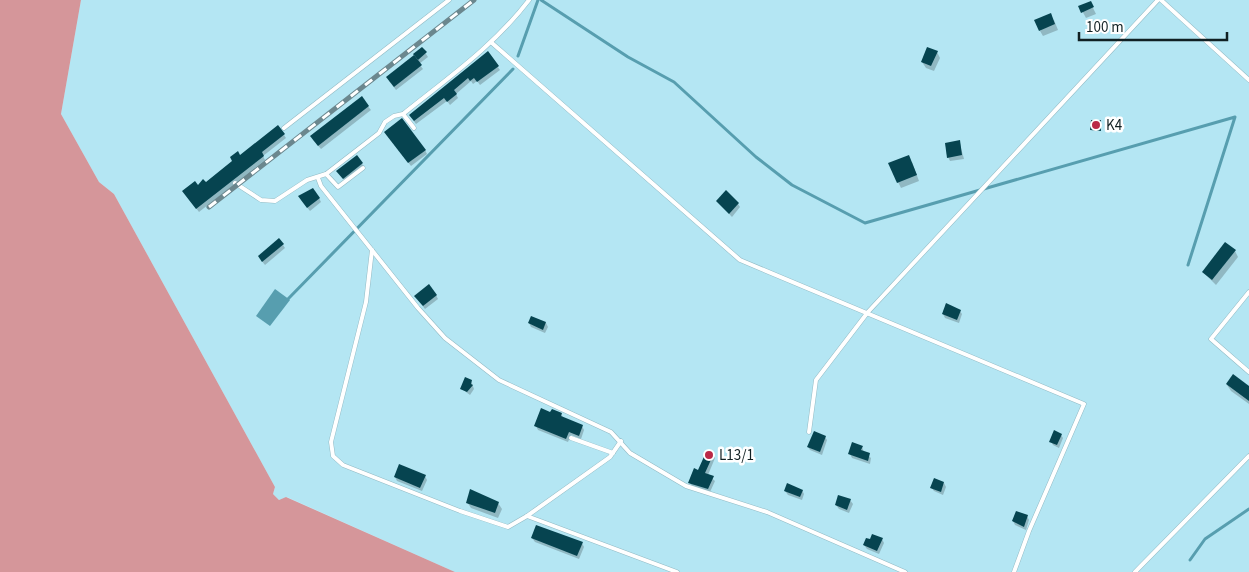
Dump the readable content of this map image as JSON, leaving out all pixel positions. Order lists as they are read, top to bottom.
{
  "places": ["K4", "L13/1"],
  "scale_bar": "100 m"
}
